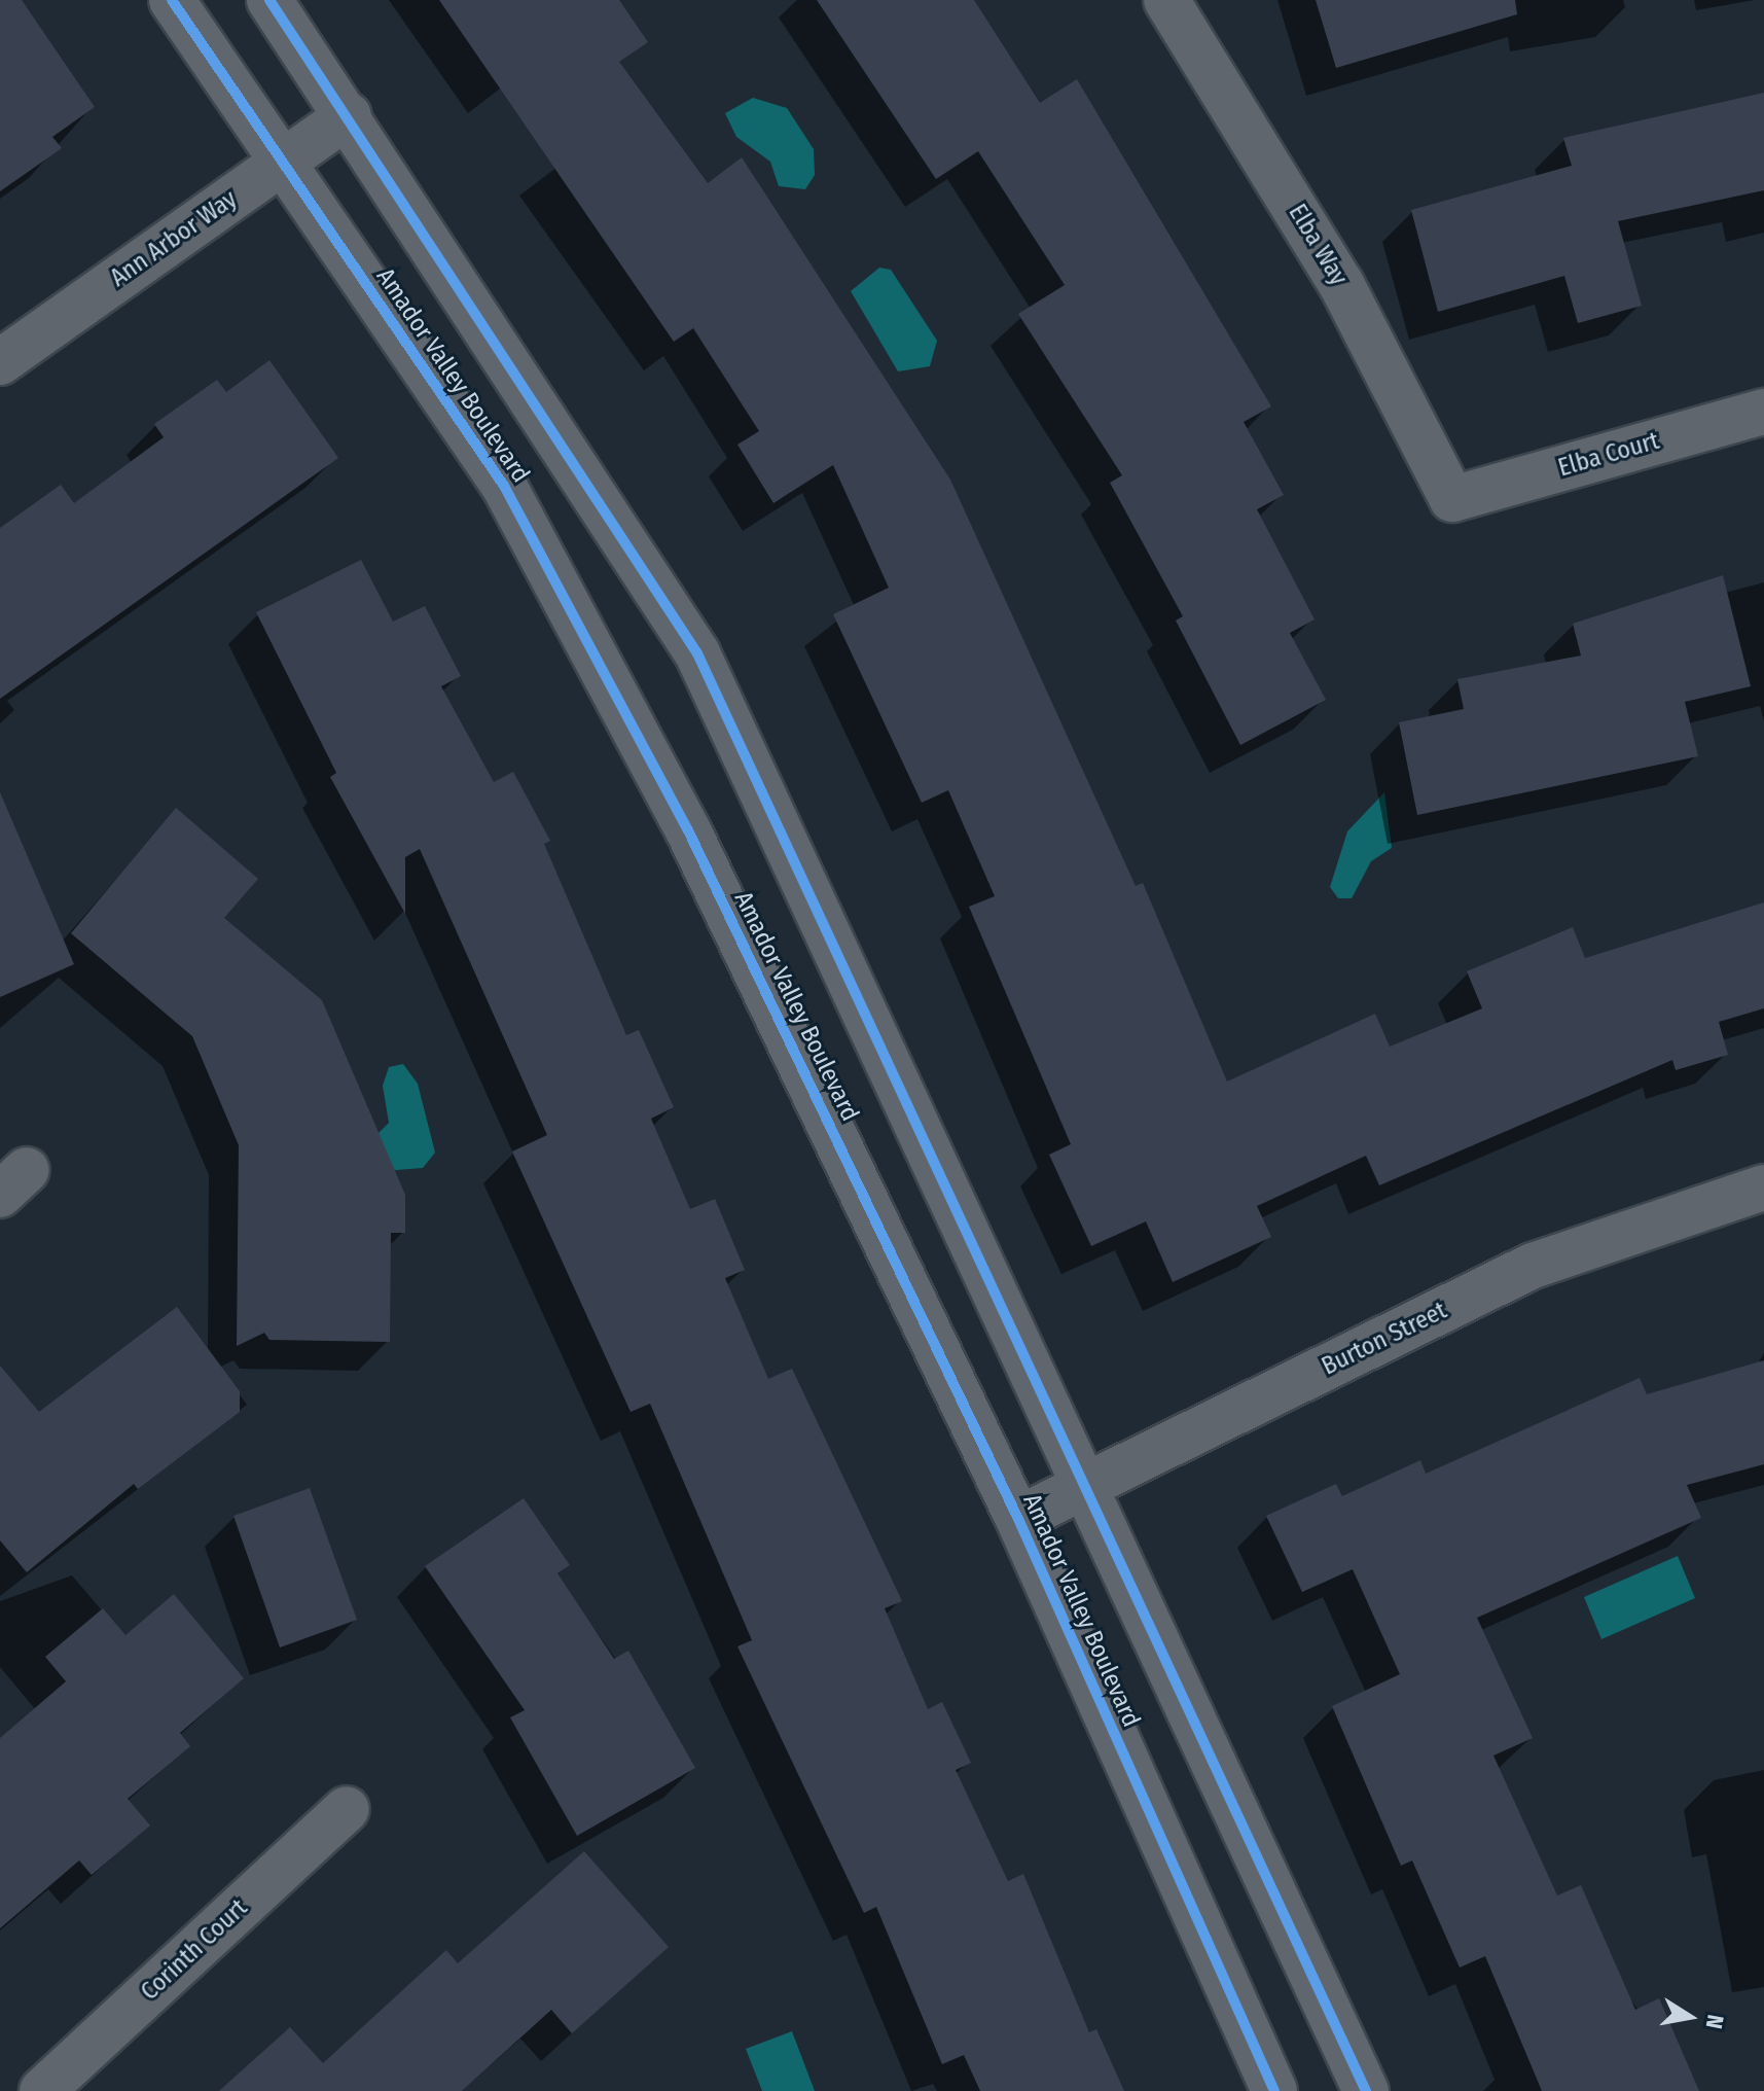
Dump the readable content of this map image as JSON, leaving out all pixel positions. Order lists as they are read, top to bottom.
{
  "streets": {
    "street": [
      "Ann Arbor Way",
      "Elba Way",
      "Amador Valley Boulevard",
      "Elba Court",
      "Burton Street",
      "Corinth Court"
    ]
  },
  "crossings": [
    ["Ann Arbor Way", "Amador Valley Boulevard"],
    ["Elba Way", "Elba Court"],
    ["Amador Valley Boulevard", "Burton Street"]
  ],
  "north": "right"
}
